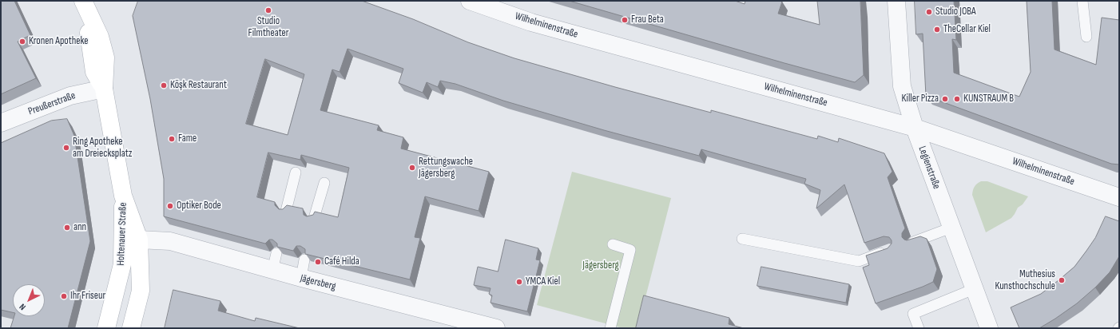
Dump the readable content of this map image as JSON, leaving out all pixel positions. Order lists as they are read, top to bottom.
{
  "streets": {
    "main road": ["Holtenauer Straße"],
    "street": [
      "Wilhelminenstraße",
      "Preußerstraße",
      "Legienstraße",
      "Jägersberg"
    ]
  },
  "crossings": [
    ["Wilhelminenstraße", "Legienstraße"],
    ["Preußerstraße", "Holtenauer Straße"],
    ["Holtenauer Straße", "Jägersberg"]
  ],
  "parks": ["Jägersberg"],
  "places": [
    "Studio Filmtheater",
    "Studio JOBA",
    "Frau Beta",
    "TheCellar Kiel",
    "Kronen Apotheke",
    "Köşk Restaurant",
    "Killer Pizza",
    "KUNSTRAUM B",
    "Fame",
    "Ring Apotheke am Dreiecksplatz",
    "Rettungswache Jägersberg",
    "Optiker Bode",
    "ann",
    "Café Hilda",
    "Muthesius Kunsthochschule",
    "YMCA Kiel",
    "Ihr Friseur"
  ],
  "north": "bottom left"
}
